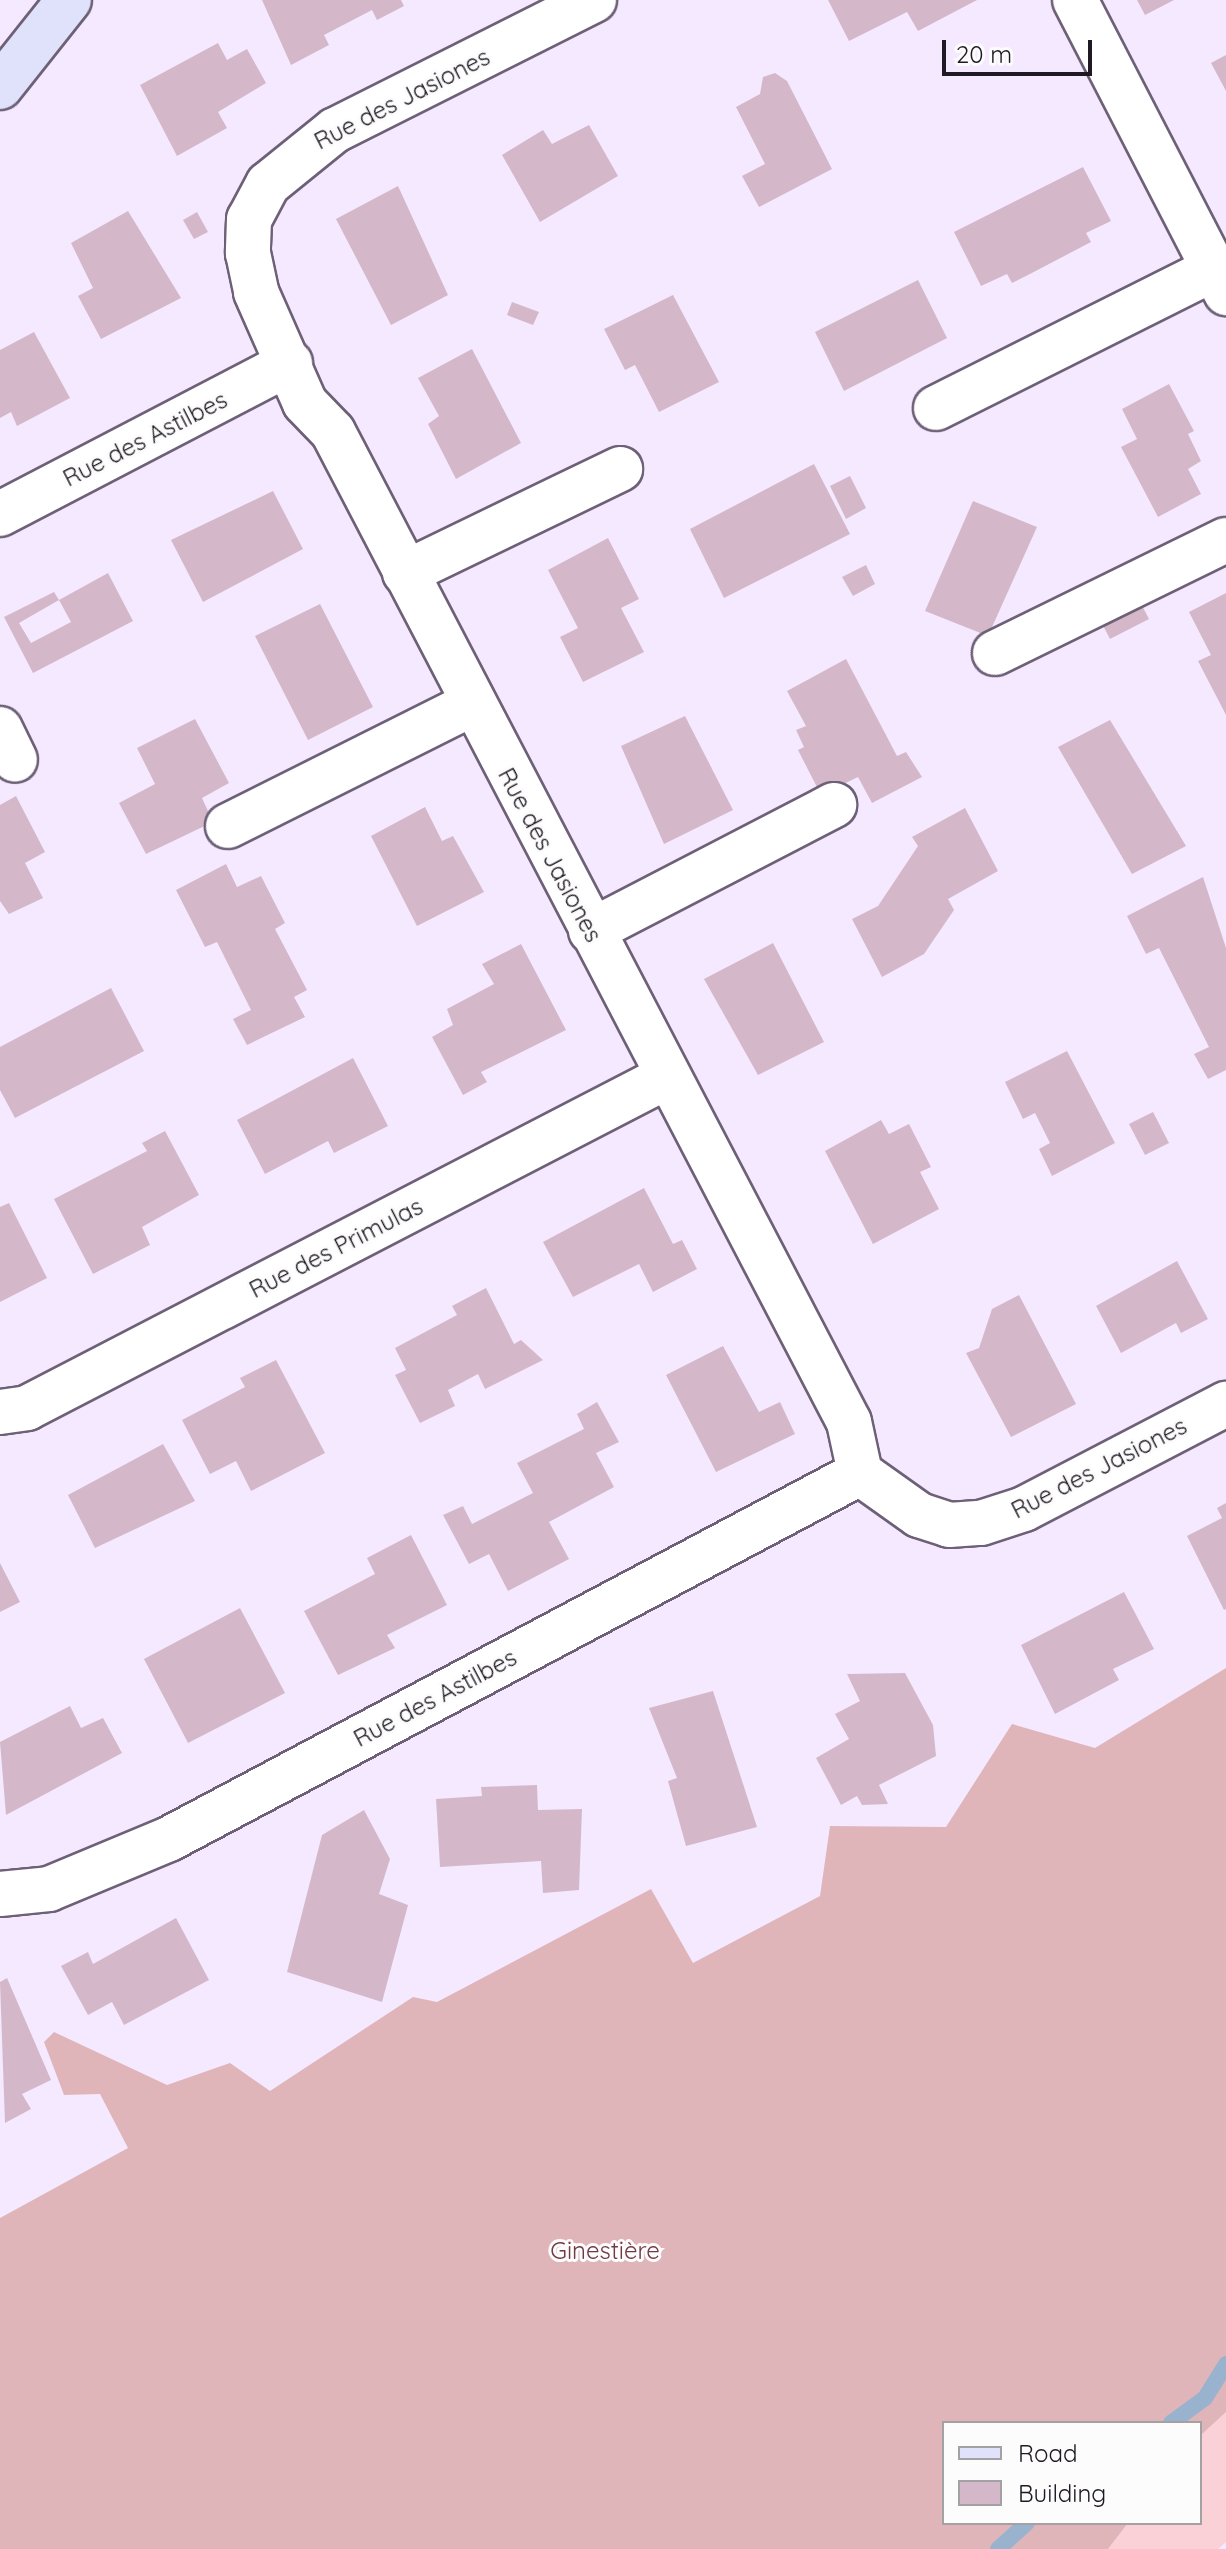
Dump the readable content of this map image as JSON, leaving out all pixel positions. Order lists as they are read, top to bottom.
{
  "streets": {
    "street": ["Rue des Jasiones", "Rue des Astilbes", "Rue des Primulas"]
  },
  "crossings": [
    ["Rue des Jasiones", "Rue des Astilbes"],
    ["Rue des Jasiones", "Rue des Primulas"]
  ],
  "parks": ["Ginestière"],
  "legend": ["Road", "Building"],
  "scale_bar": "20 m"
}
